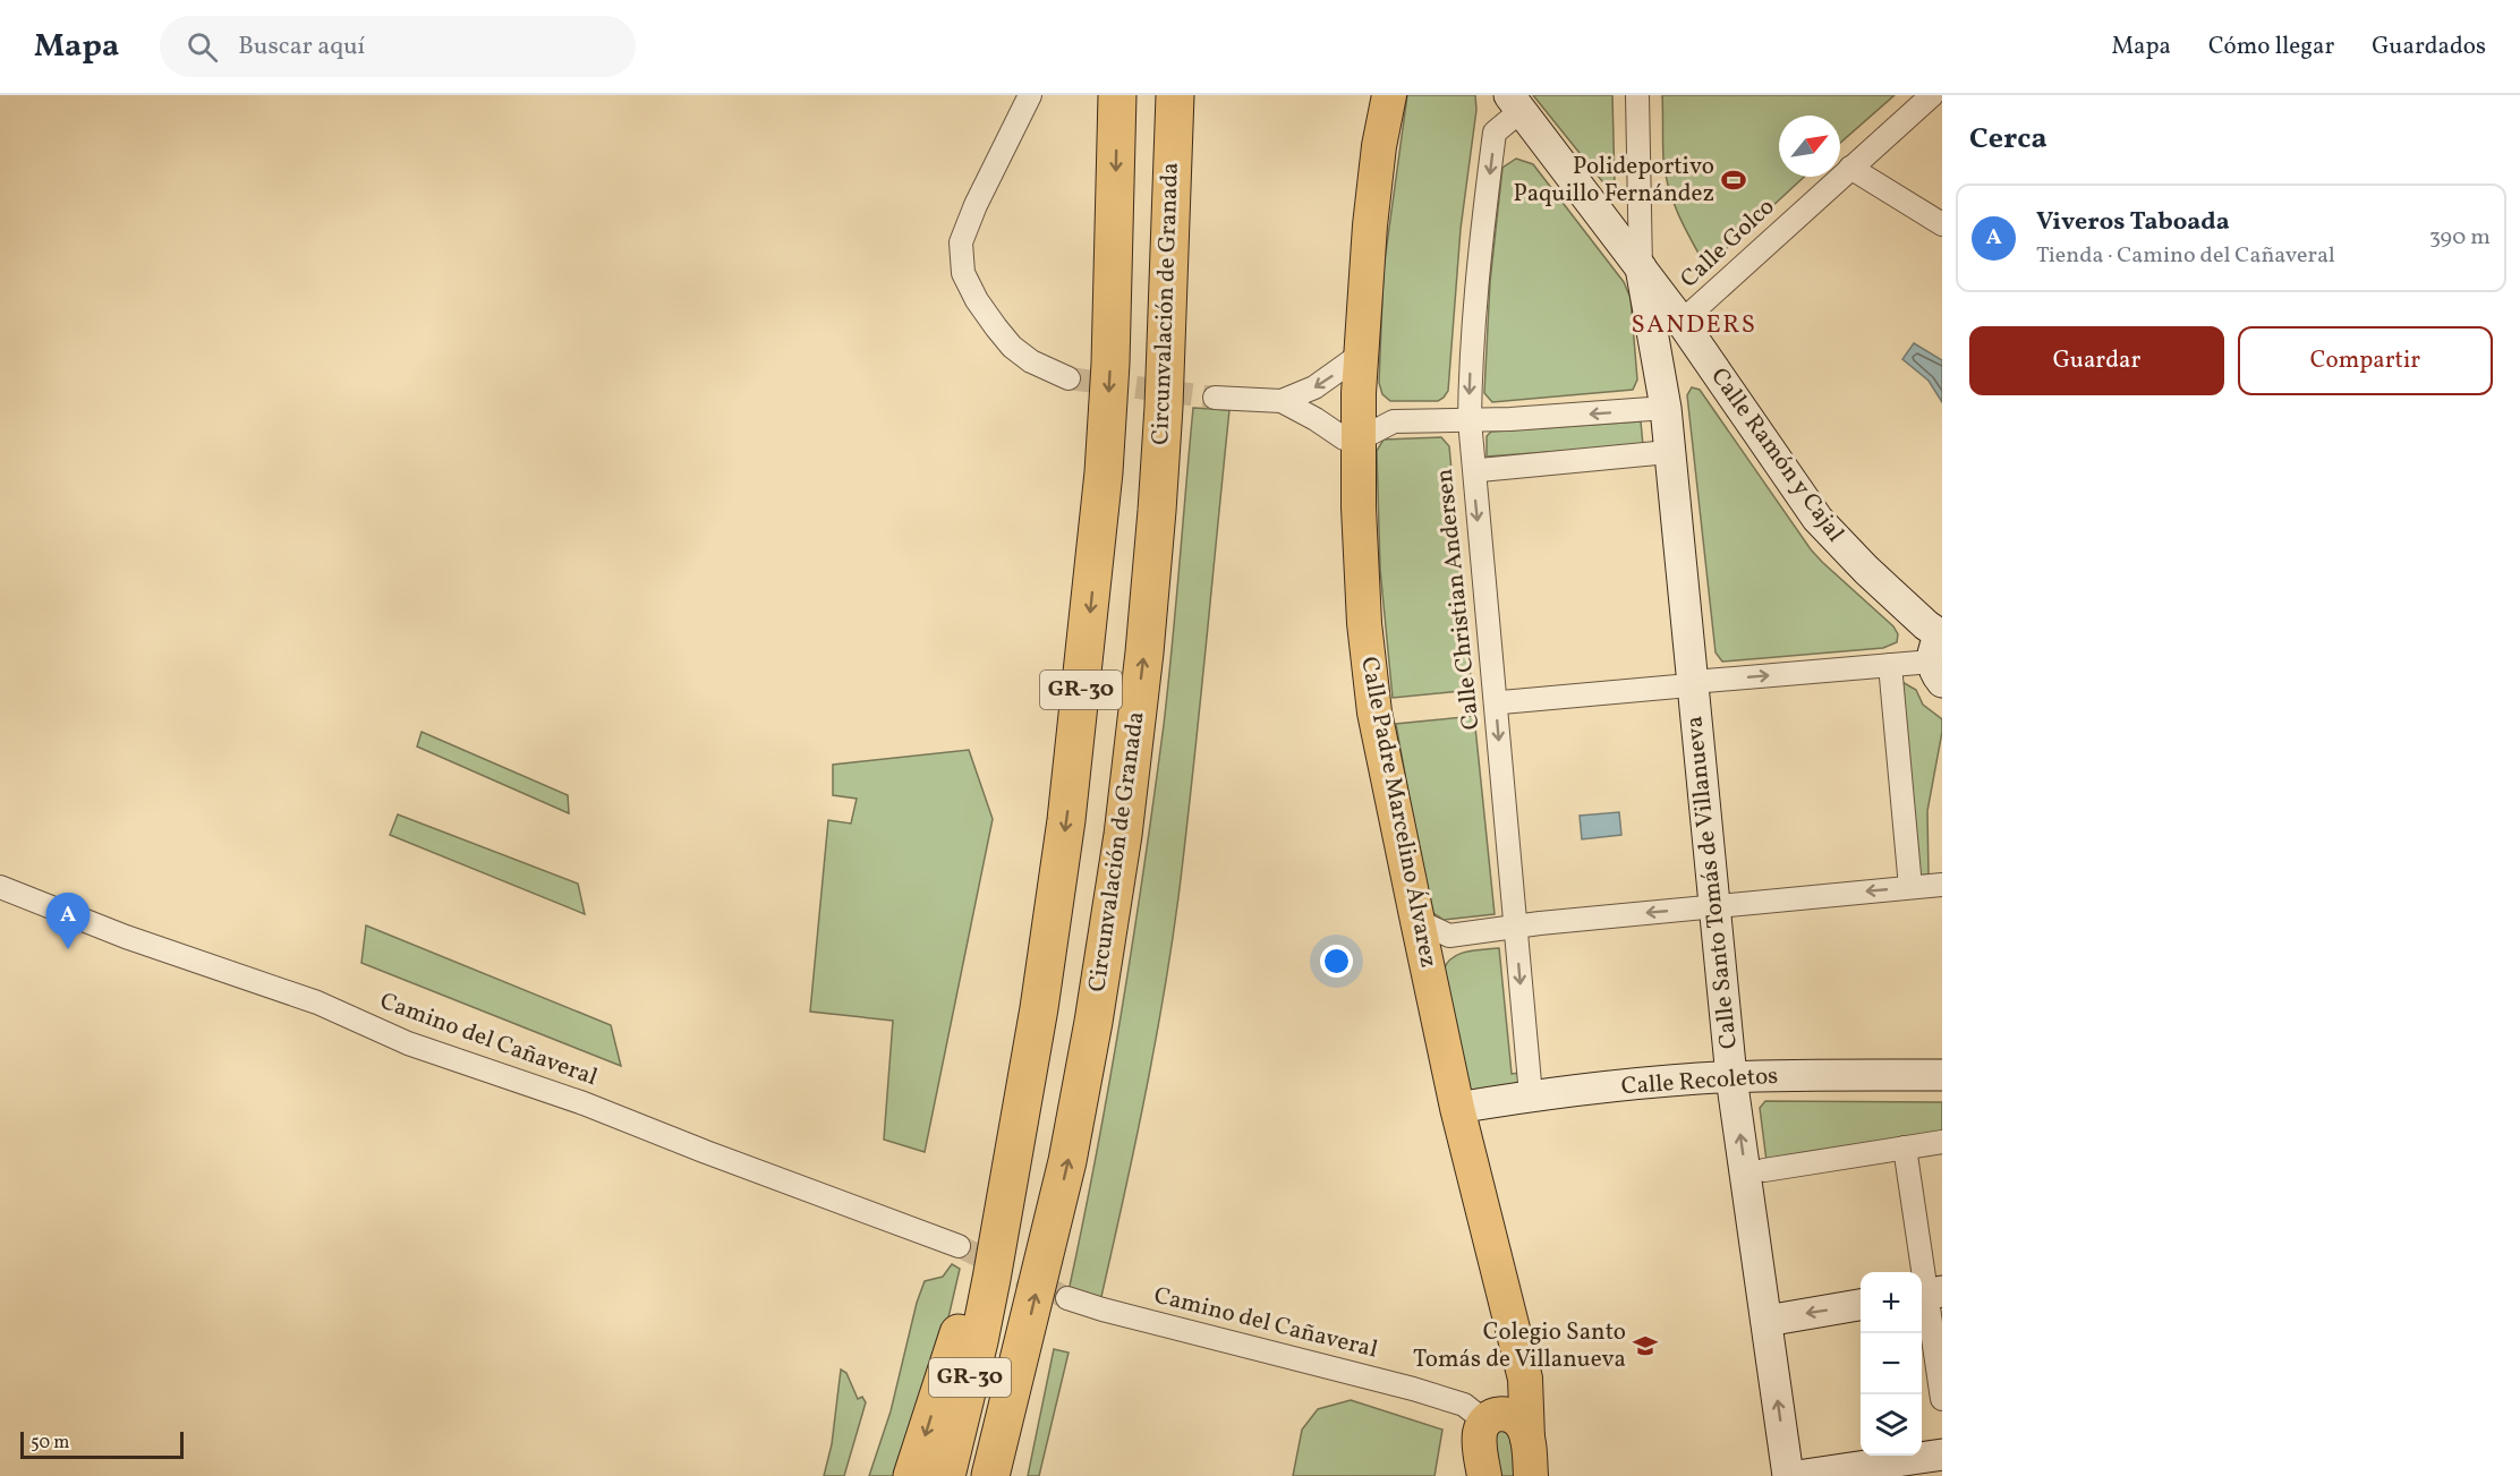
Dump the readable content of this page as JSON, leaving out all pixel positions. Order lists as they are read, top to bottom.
{
  "streets": {
    "highway": ["Circunvalación de Granada", "GR-30"],
    "main road": ["Calle Padre Marcelino Álvarez"],
    "street": [
      "Calle Golco",
      "Calle Ramón y Cajal",
      "Calle Christian Andersen",
      "Calle Santo Tomás de Villanueva",
      "Camino del Cañaveral",
      "Calle Recoletos"
    ]
  },
  "crossings": [
    ["Calle Golco", "Calle Ramón y Cajal"],
    ["Calle Ramón y Cajal", "Calle Christian Andersen"],
    ["Calle Ramón y Cajal", "Calle Santo Tomás de Villanueva"],
    ["Calle Christian Andersen", "Calle Recoletos"],
    ["Calle Padre Marcelino Álvarez", "Camino del Cañaveral"],
    ["Calle Padre Marcelino Álvarez", "Calle Recoletos"],
    ["Calle Santo Tomás de Villanueva", "Calle Recoletos"]
  ],
  "one_way": ["Calle Christian Andersen"],
  "districts": ["SANDERS"],
  "places": {
    "sports": ["Polideportivo Paquillo Fernández"],
    "school or university": ["Colegio Santo Tomás de Villanueva"]
  },
  "scale_bar": "50 m",
  "north": "top right",
  "page": {
    "header": "Mapa",
    "search": "Buscar aquí",
    "nav": ["Mapa", "Cómo llegar", "Guardados"],
    "heading": "Cerca",
    "list": [
      {
        "mark": "A",
        "name": "Viveros Taboada",
        "note": "Tienda · Camino del Cañaveral",
        "value": "390 m"
      }
    ],
    "buttons": ["Guardar", "Compartir"],
    "pins": "A",
    "map_buttons": ["+", "−"],
    "scale": "50 m"
  }
}
